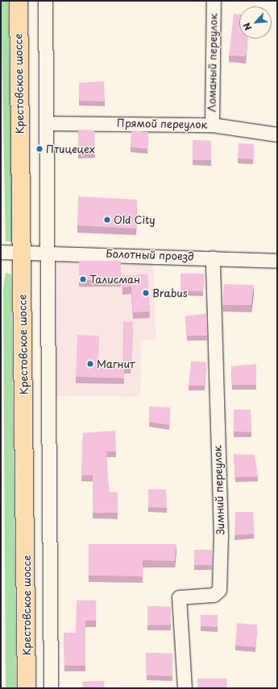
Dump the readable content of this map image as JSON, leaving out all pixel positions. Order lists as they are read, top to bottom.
{
  "streets": {
    "main road": ["Крестовское шоссе"],
    "street": [
      "Ломаный переулок",
      "Прямой переулок",
      "Болотный проезд",
      "Зимний переулок"
    ]
  },
  "crossings": [
    ["Ломаный переулок", "Прямой переулок"],
    ["Крестовское шоссе", "Болотный проезд"],
    ["Болотный проезд", "Зимний переулок"]
  ],
  "places": [
    "Птицецех",
    "Old City",
    "Талисман",
    "Brabus",
    "Магнит"
  ],
  "north": "bottom left"
}
